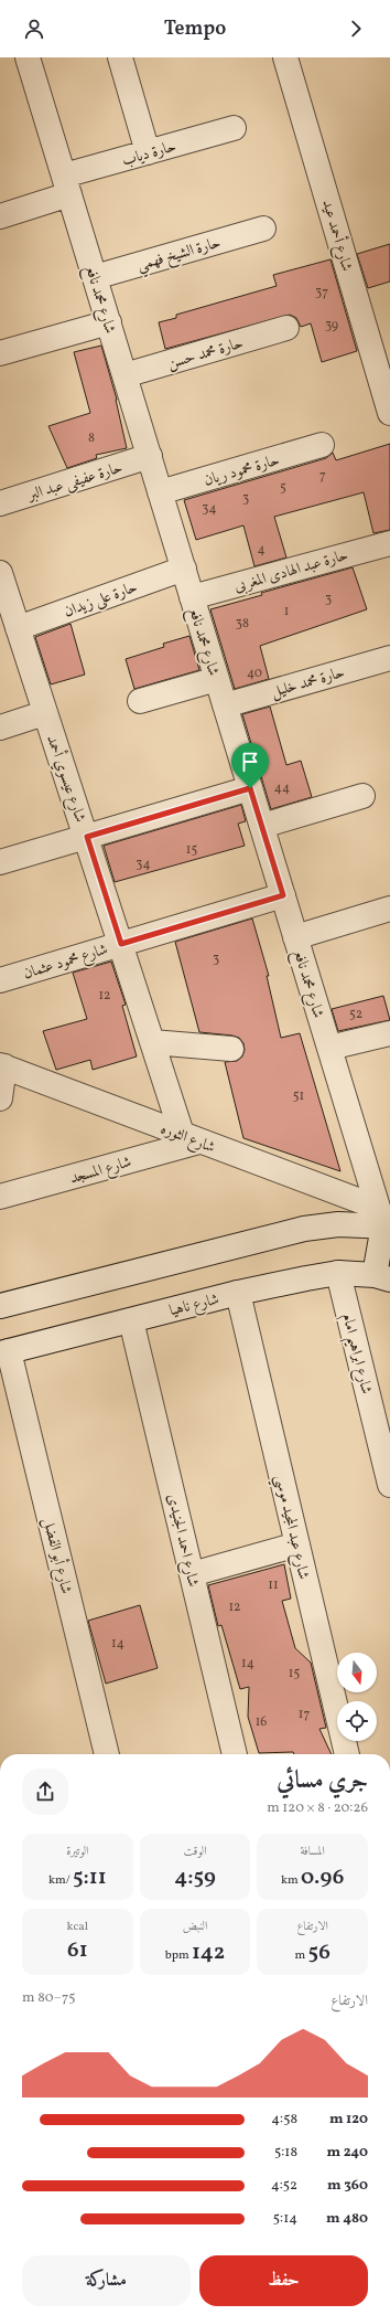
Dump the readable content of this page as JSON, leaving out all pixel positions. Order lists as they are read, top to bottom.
{
  "streets": {
    "street": [
      "حارة دياب",
      "شارع أحمد عيد",
      "حارة الشيخ فهمي",
      "شارع محمد نافع",
      "حارة محمد حسن",
      "حارة محمود ريان",
      "حارة عفيفى عبد البر",
      "حارة عبد الهادى المغربى",
      "حارة على زيدان",
      "حارة محمد خليل",
      "شارع عيسوي أحمد",
      "شارع محمود عثمان",
      "شارع الثوره",
      "شارع المسجد",
      "شارع ناهيا",
      "شارع ابراهيم امام",
      "شارع عبد المجيد موسي",
      "شارع احمد الجنيدى",
      "شارع أبو الفضل"
    ]
  },
  "crossings": [
    ["حارة دياب", "شارع محمد نافع"],
    ["حارة الشيخ فهمي", "شارع محمد نافع"],
    ["شارع محمد نافع", "حارة محمد حسن"],
    ["شارع محمد نافع", "حارة محمود ريان"],
    ["شارع محمد نافع", "حارة عفيفى عبد البر"],
    ["شارع محمد نافع", "حارة عبد الهادى المغربى"],
    ["شارع محمد نافع", "حارة على زيدان"],
    ["شارع محمد نافع", "حارة محمد خليل"],
    ["شارع محمد نافع", "شارع محمود عثمان"],
    ["شارع محمد نافع", "شارع الثوره"],
    ["حارة على زيدان", "شارع عيسوي أحمد"],
    ["شارع عيسوي أحمد", "شارع محمود عثمان"],
    ["شارع عيسوي أحمد", "شارع الثوره"],
    ["شارع عيسوي أحمد", "شارع المسجد"],
    ["شارع الثوره", "شارع المسجد"],
    ["شارع ناهيا", "شارع ابراهيم امام"],
    ["شارع ناهيا", "شارع عبد المجيد موسي"],
    ["شارع ناهيا", "شارع احمد الجنيدى"],
    ["شارع ناهيا", "شارع أبو الفضل"]
  ],
  "house_numbers": [
    "37",
    "39",
    "8",
    "7",
    "5",
    "3",
    "34",
    "4",
    "3",
    "1",
    "38",
    "40",
    "44",
    "15",
    "34",
    "3",
    "12",
    "52",
    "51",
    "11",
    "12",
    "14",
    "14",
    "15",
    "17",
    "16"
  ],
  "north": "bottom",
  "page": {
    "header": "Tempo",
    "heading": ["جري مسائي", "20:26 · 8 × 120 m"],
    "stats": [
      ["المسافة", "0.96 km"],
      ["الوقت", "4:59"],
      ["الوتيرة", "5:11 /km"],
      ["الارتفاع", "56 m"],
      ["النبض", "142 bpm"],
      ["kcal", "61"]
    ],
    "chart": ["الارتفاع", "75–80 m"],
    "list": [
      {
        "name": "120 m",
        "note": "4:58"
      },
      {
        "name": "240 m",
        "note": "5:18"
      },
      {
        "name": "360 m",
        "note": "4:52"
      },
      {
        "name": "480 m",
        "note": "5:14"
      }
    ],
    "buttons": ["حفظ", "مشاركة"]
  }
}
